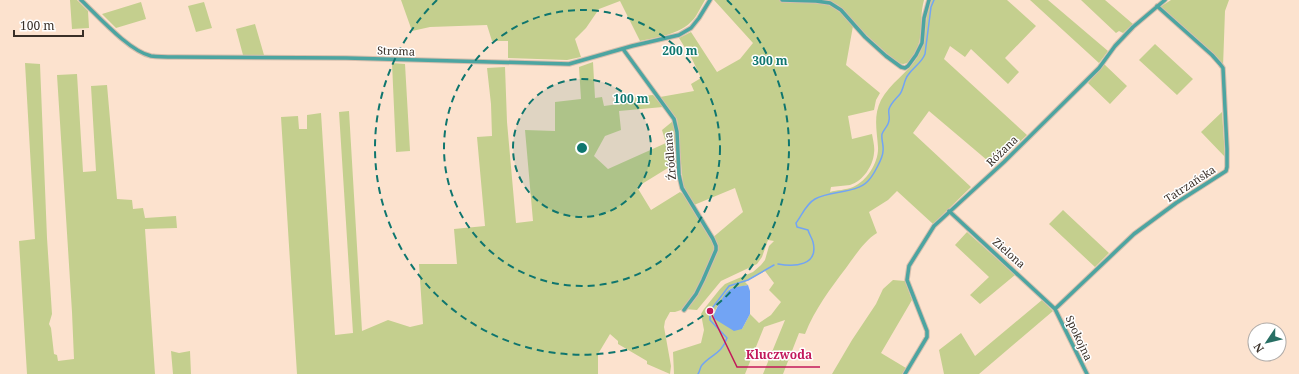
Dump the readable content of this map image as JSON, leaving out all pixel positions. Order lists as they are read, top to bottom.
{
  "streets": {
    "street": [
      "Stroma",
      "Różana",
      "Źródlana",
      "Tatrzańska",
      "Zielona",
      "Spokojna"
    ]
  },
  "crossings": [
    ["Stroma", "Źródlana"],
    ["Różana", "Tatrzańska"],
    ["Różana", "Zielona"],
    ["Tatrzańska", "Zielona"],
    ["Tatrzańska", "Spokojna"],
    ["Zielona", "Spokojna"]
  ],
  "places": ["Kluczwoda"],
  "scale_bar": "100 m",
  "north": "bottom left",
  "rings": ["200 m", "300 m", "100 m"]
}
